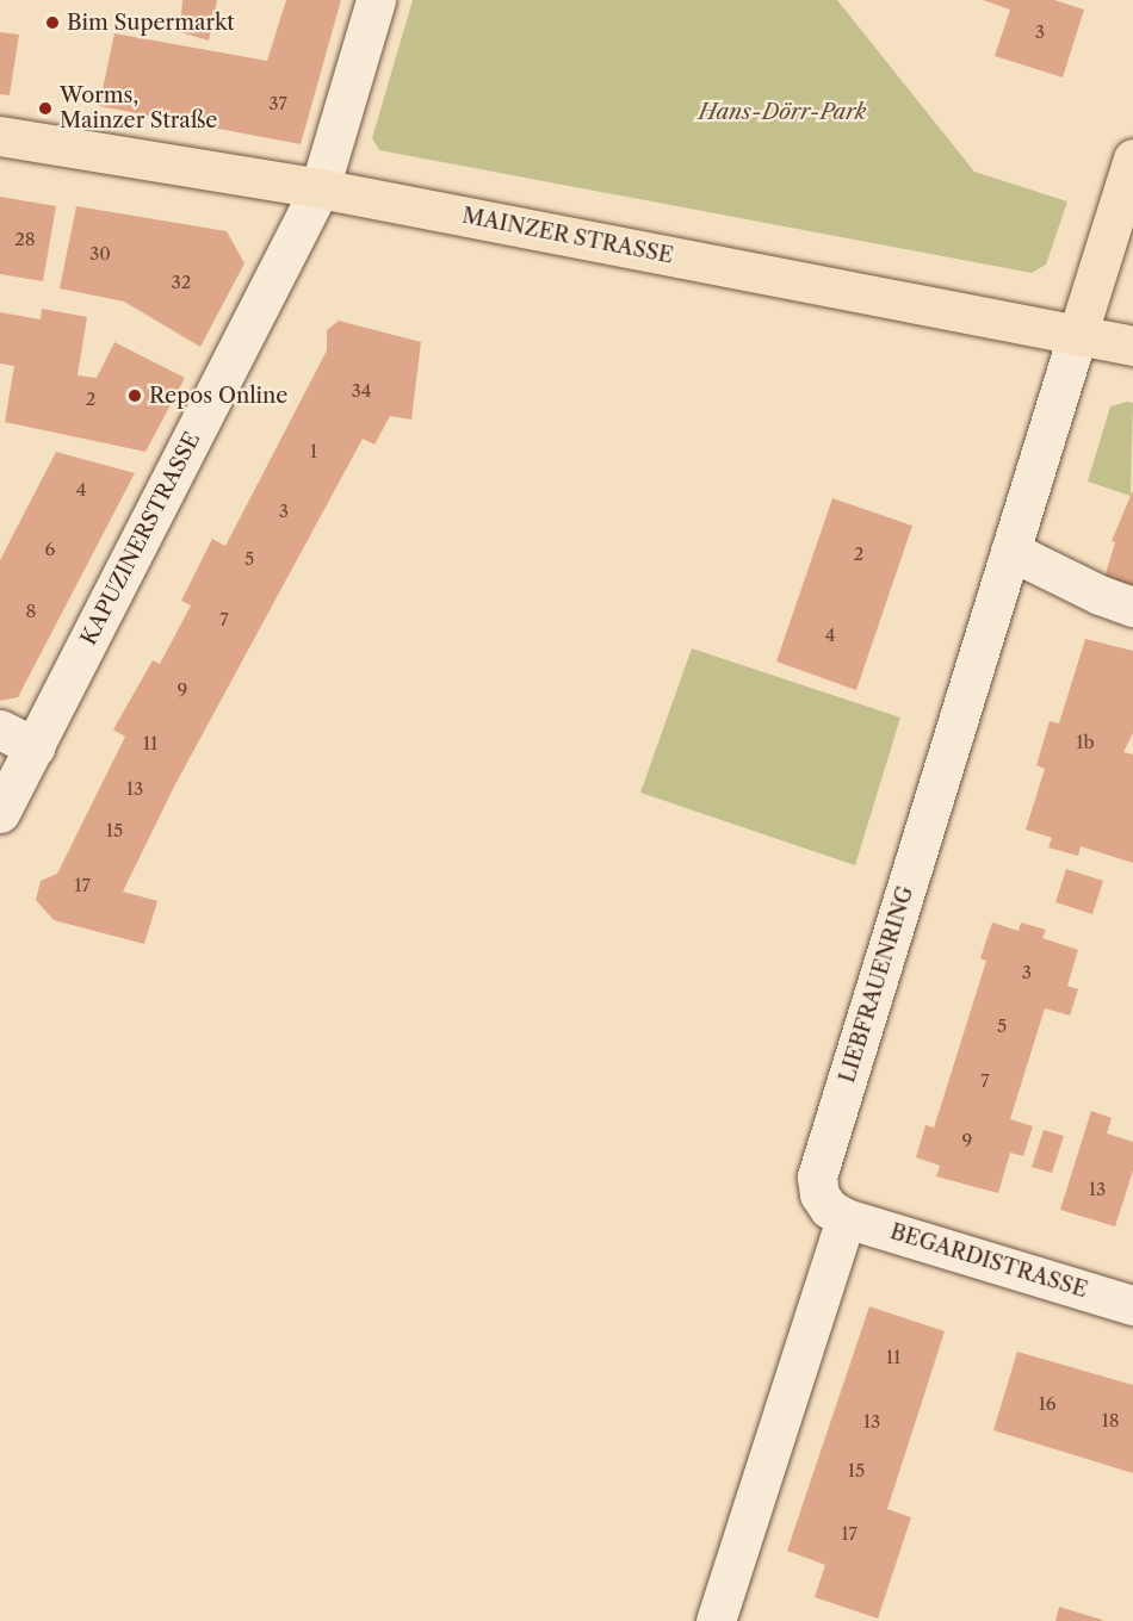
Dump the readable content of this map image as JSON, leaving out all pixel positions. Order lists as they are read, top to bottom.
{
  "streets": {
    "main road": ["MAINZER STRASSE"],
    "street": ["KAPUZINERSTRASSE", "LIEBFRAUENRING", "BEGARDISTRASSE"]
  },
  "crossings": [
    ["MAINZER STRASSE", "KAPUZINERSTRASSE"],
    ["MAINZER STRASSE", "LIEBFRAUENRING"],
    ["LIEBFRAUENRING", "BEGARDISTRASSE"]
  ],
  "parks": ["Hans-Dörr-Park"],
  "places": ["Bim Supermarkt", "Worms, Mainzer Straße", "Repos Online"],
  "house_numbers": [
    "3",
    "37",
    "28",
    "30",
    "32",
    "34",
    "2",
    "1",
    "4",
    "3",
    "6",
    "2",
    "5",
    "8",
    "7",
    "4",
    "9",
    "1b",
    "11",
    "13",
    "15",
    "17",
    "3",
    "5",
    "7",
    "9",
    "13",
    "11",
    "16",
    "18",
    "13",
    "15",
    "17"
  ]
}
